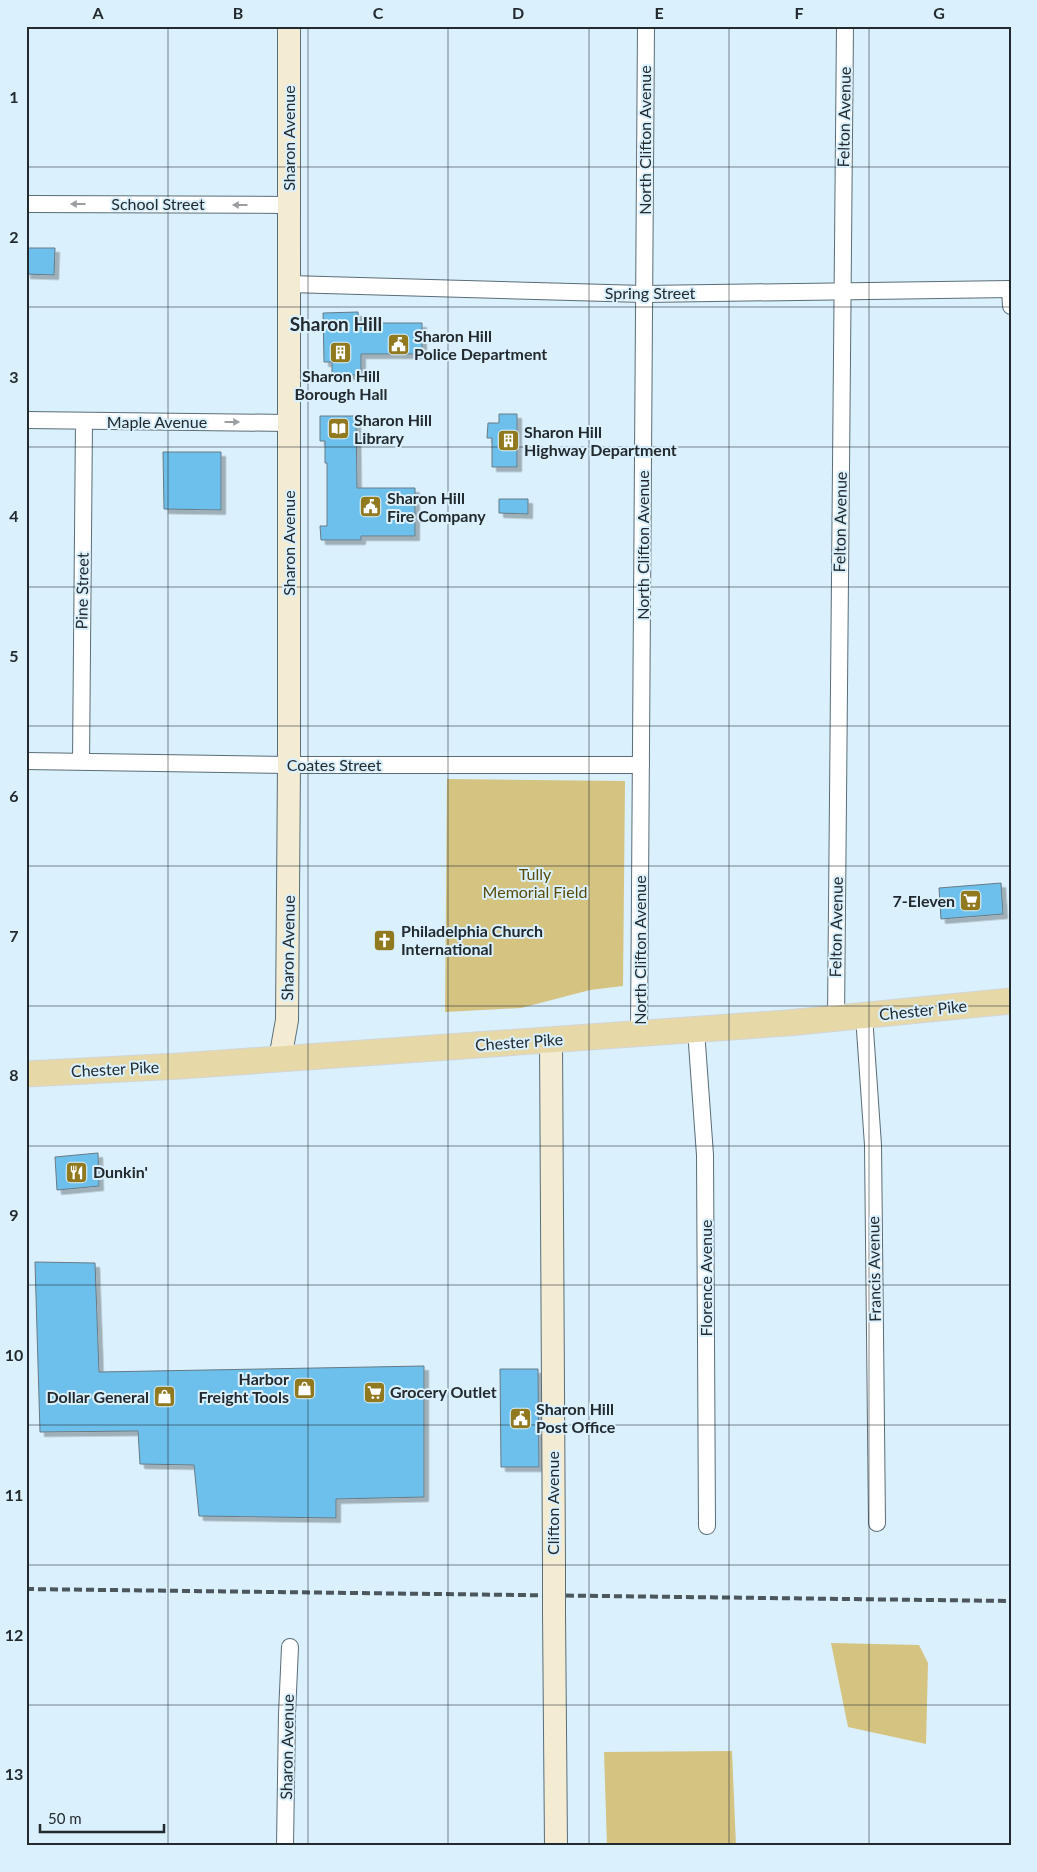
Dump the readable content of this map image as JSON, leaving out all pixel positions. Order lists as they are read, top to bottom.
{
  "streets": {
    "main road": ["Chester Pike"],
    "street": [
      "Felton Avenue",
      "Sharon Avenue",
      "North Clifton Avenue",
      "School Street",
      "Spring Street",
      "Maple Avenue",
      "Pine Street",
      "Coates Street",
      "Francis Avenue",
      "Florence Avenue",
      "Clifton Avenue"
    ]
  },
  "crossings": [
    ["Felton Avenue", "Spring Street"],
    ["Felton Avenue", "Chester Pike"],
    ["Sharon Avenue", "School Street"],
    ["Sharon Avenue", "Spring Street"],
    ["Sharon Avenue", "Maple Avenue"],
    ["Sharon Avenue", "Coates Street"],
    ["Sharon Avenue", "Chester Pike"],
    ["North Clifton Avenue", "Spring Street"],
    ["North Clifton Avenue", "Coates Street"],
    ["North Clifton Avenue", "Chester Pike"],
    ["Maple Avenue", "Pine Street"],
    ["Pine Street", "Coates Street"],
    ["Chester Pike", "Francis Avenue"],
    ["Chester Pike", "Florence Avenue"],
    ["Chester Pike", "Clifton Avenue"]
  ],
  "one_way": ["School Street", "Maple Avenue"],
  "districts": ["Sharon Hill"],
  "parks": ["Tully Memorial Field"],
  "places": {
    "public building": ["Sharon Hill Police Department", "Sharon Hill Fire Company", "Sharon Hill Post Office"],
    "building": ["Sharon Hill Borough Hall", "Sharon Hill Highway Department"],
    "library": ["Sharon Hill Library"],
    "supermarket": ["7-Eleven", "Grocery Outlet"],
    "church": ["Philadelphia Church International"],
    "restaurant": ["Dunkin'"],
    "shop": ["Harbor Freight Tools", "Dollar General"]
  },
  "scale_bar": "50 m",
  "grid": {
    "columns": [
      "A",
      "B",
      "C",
      "D",
      "E",
      "F",
      "G"
    ],
    "rows": [
      "1",
      "2",
      "3",
      "4",
      "5",
      "6",
      "7",
      "8",
      "9",
      "10",
      "11",
      "12",
      "13"
    ]
  }
}
